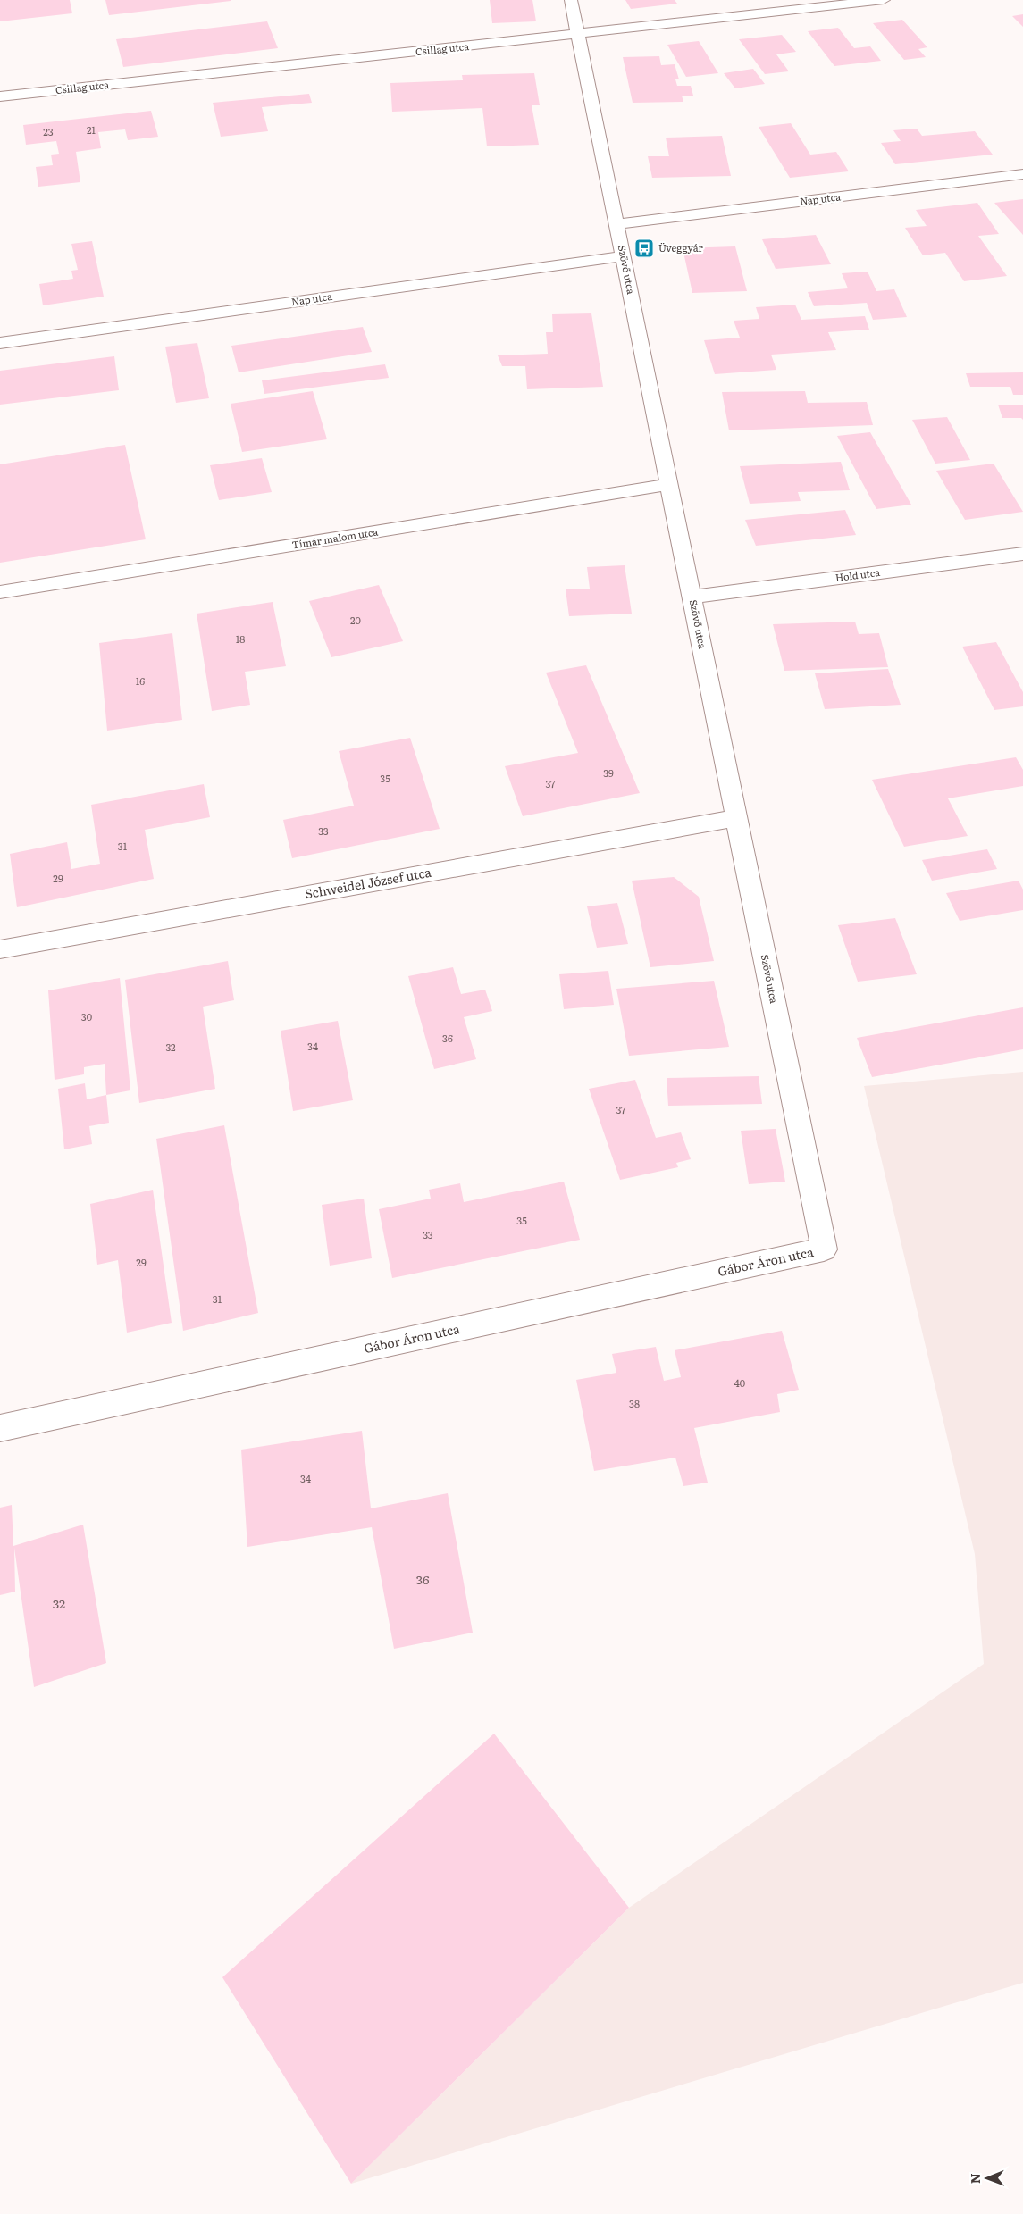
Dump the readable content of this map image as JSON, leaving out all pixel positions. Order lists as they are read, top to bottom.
{
  "streets": {
    "street": [
      "Csillag utca",
      "Nap utca",
      "Szövő utca",
      "Tímár malom utca",
      "Hold utca",
      "Schweidel József utca",
      "Gábor Áron utca"
    ]
  },
  "crossings": [
    ["Csillag utca", "Szövő utca"],
    ["Nap utca", "Szövő utca"],
    ["Szövő utca", "Tímár malom utca"],
    ["Szövő utca", "Hold utca"],
    ["Szövő utca", "Schweidel József utca"],
    ["Szövő utca", "Gábor Áron utca"]
  ],
  "places": {
    "bus stop": ["Üveggyár"]
  },
  "house_numbers": [
    "21",
    "23",
    "20",
    "18",
    "16",
    "39",
    "35",
    "37",
    "33",
    "31",
    "29",
    "30",
    "36",
    "34",
    "32",
    "37",
    "35",
    "33",
    "29",
    "31",
    "40",
    "38",
    "34",
    "36",
    "32"
  ],
  "north": "left"
}
